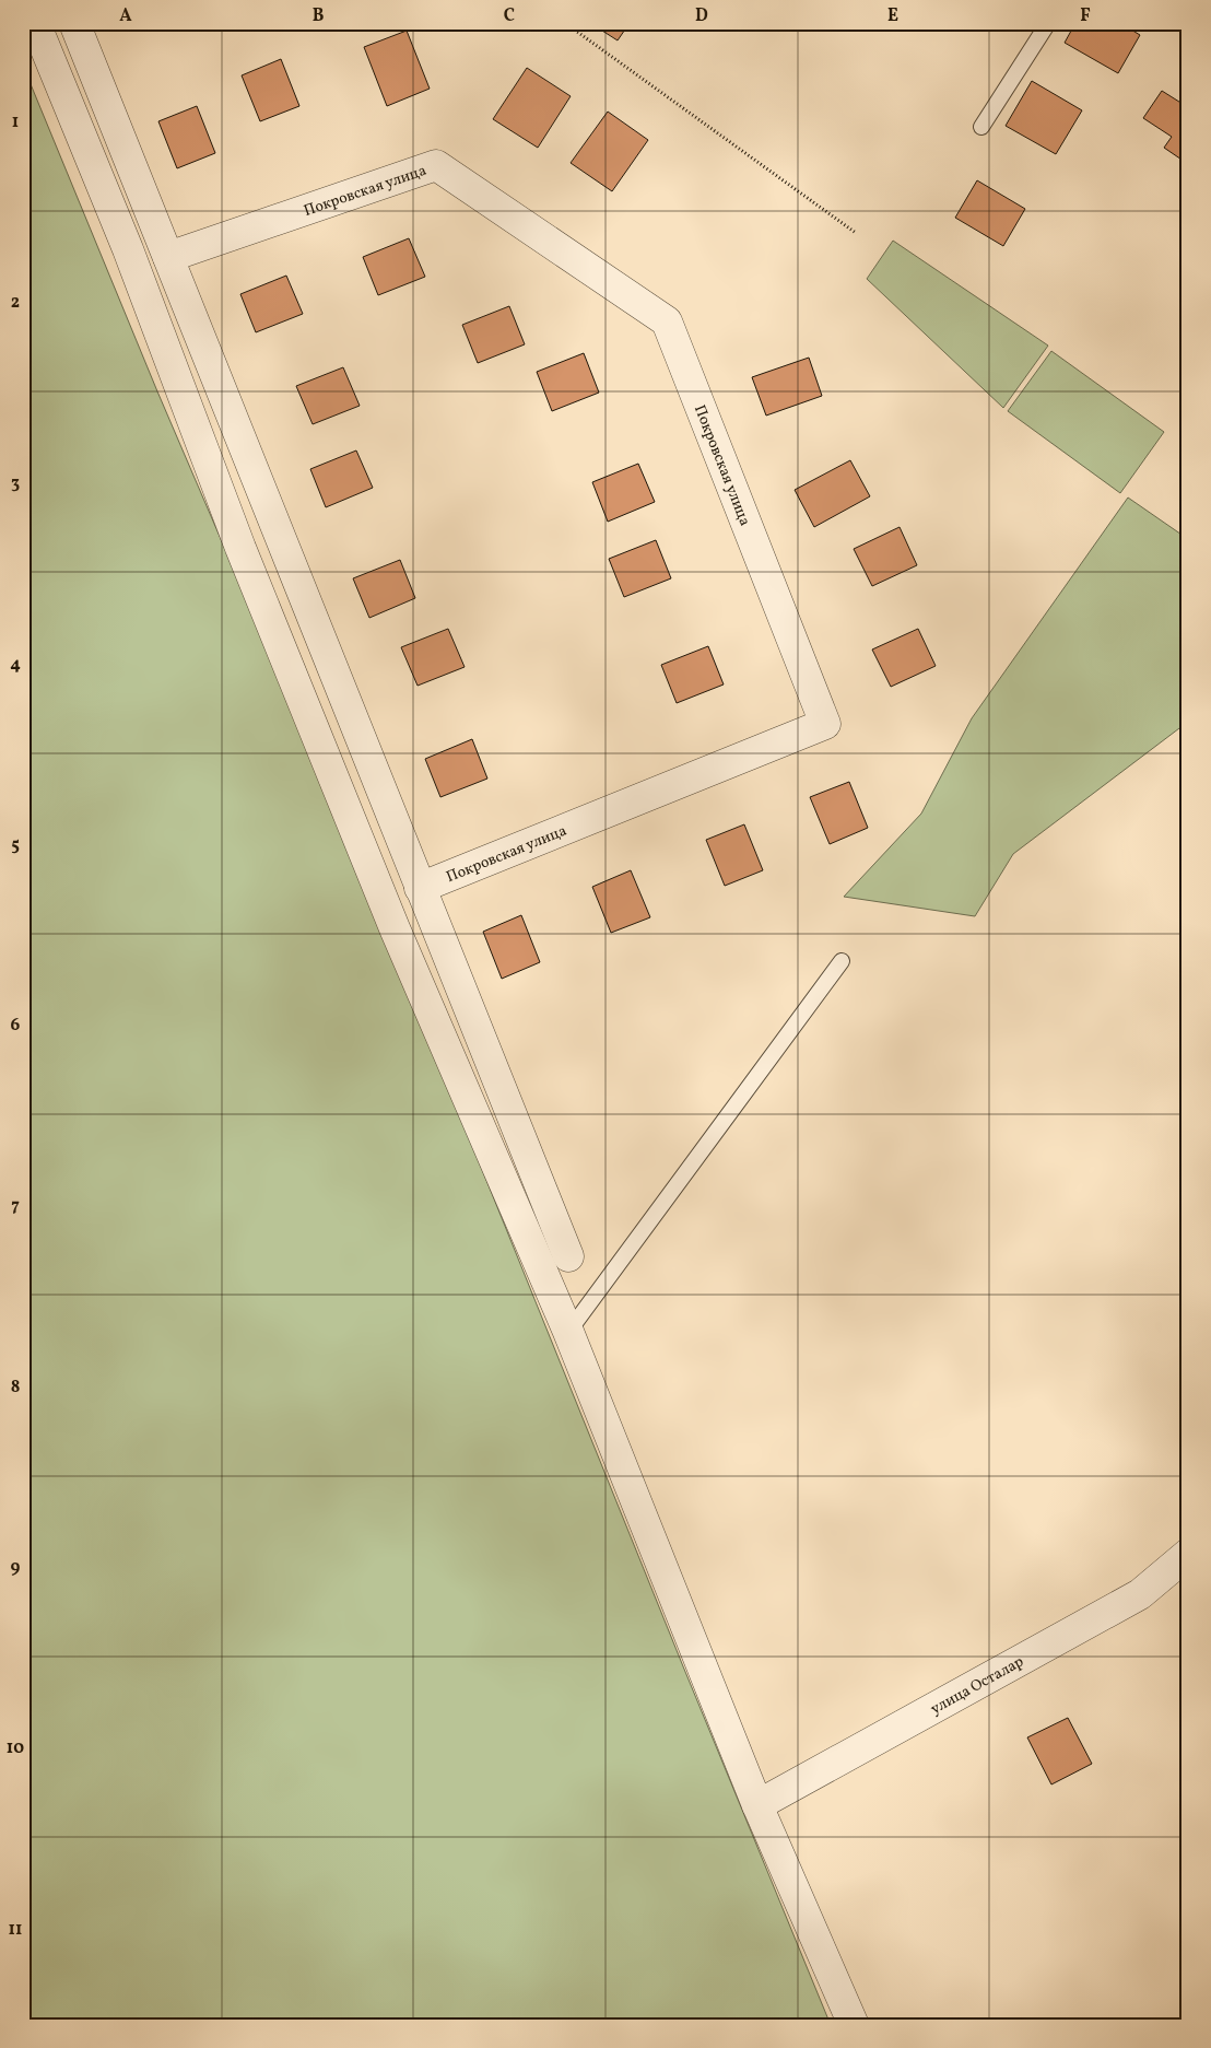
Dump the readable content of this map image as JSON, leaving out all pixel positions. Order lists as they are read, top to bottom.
{
  "streets": {
    "street": ["Покровская улица", "улица Осталар"]
  },
  "grid": {
    "columns": [
      "A",
      "B",
      "C",
      "D",
      "E",
      "F"
    ],
    "rows": [
      "1",
      "2",
      "3",
      "4",
      "5",
      "6",
      "7",
      "8",
      "9",
      "10",
      "11"
    ]
  }
}
